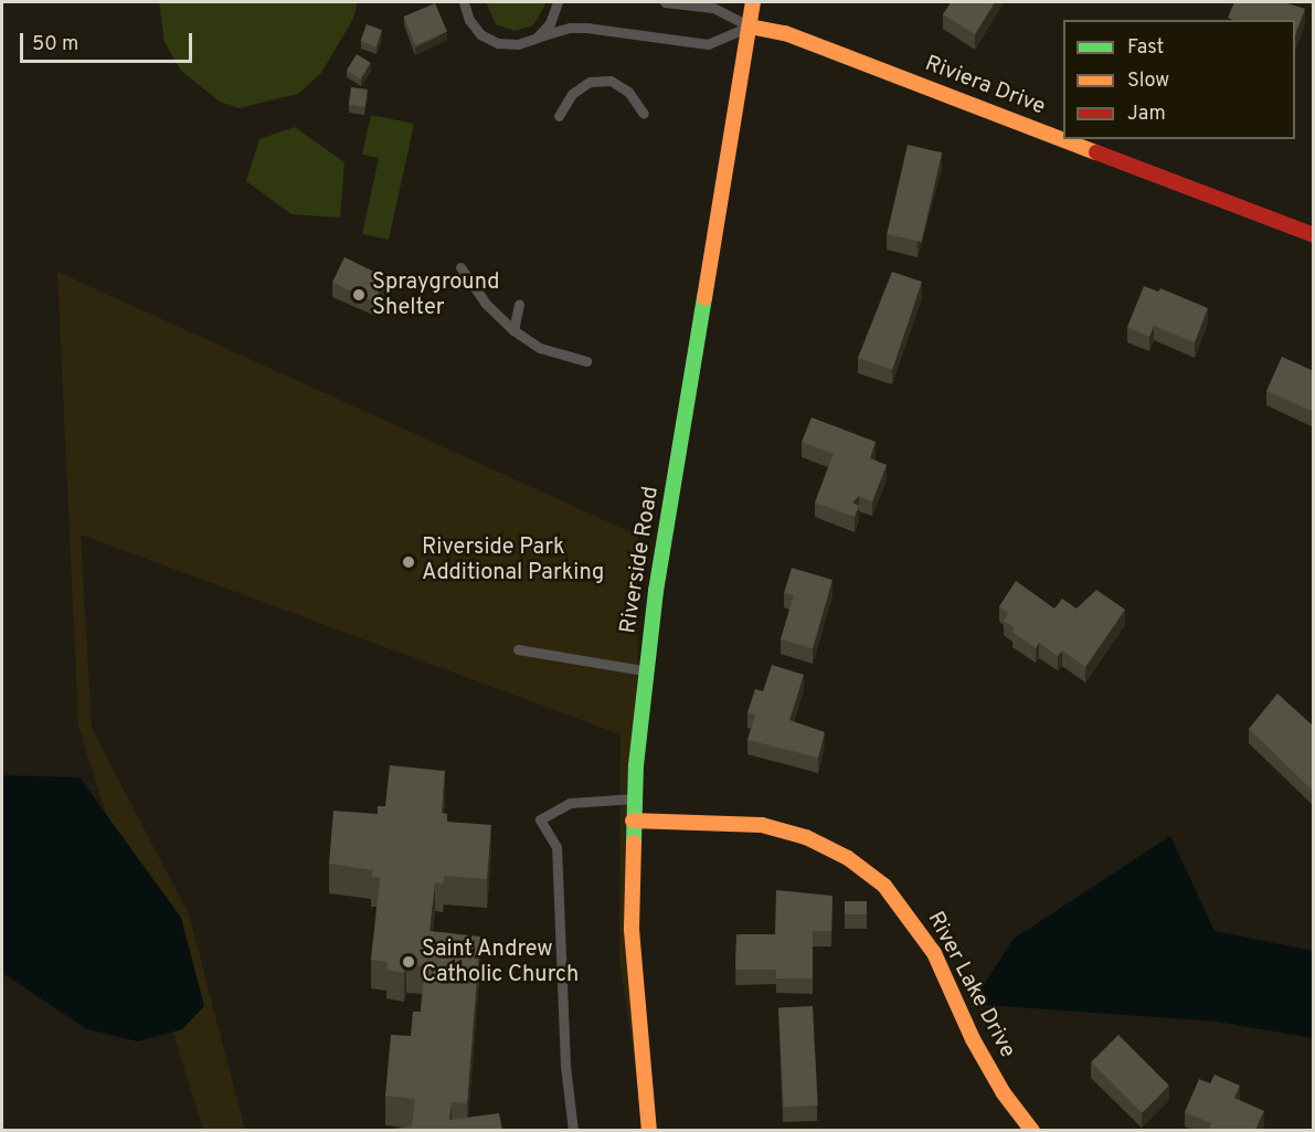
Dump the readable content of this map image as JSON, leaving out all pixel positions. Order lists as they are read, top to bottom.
{
  "streets": {
    "street": ["Riviera Drive", "Riverside Road", "River Lake Drive"]
  },
  "crossings": [
    ["Riviera Drive", "Riverside Road"],
    ["Riverside Road", "River Lake Drive"]
  ],
  "places": ["Sprayground Shelter", "Riverside Park Additional Parking", "Saint Andrew Catholic Church"],
  "legend": ["Fast", "Slow", "Jam"],
  "scale_bar": "50 m"
}
